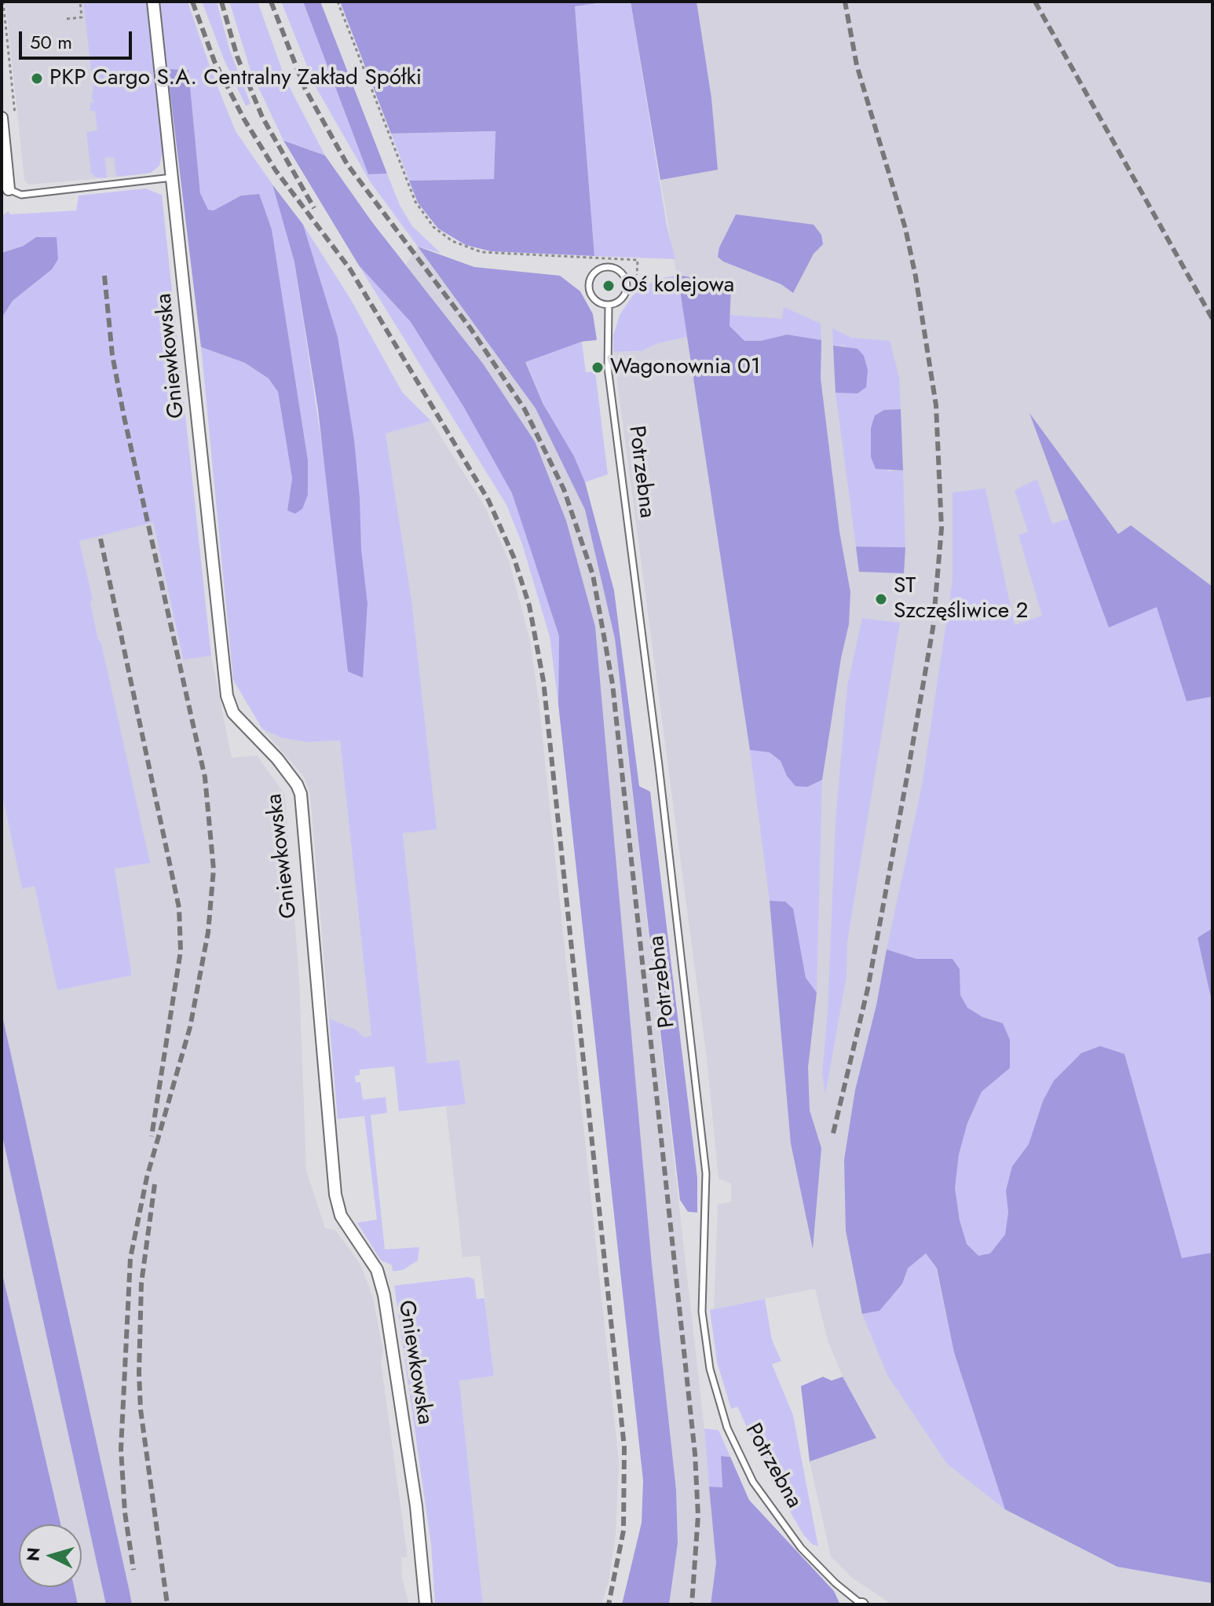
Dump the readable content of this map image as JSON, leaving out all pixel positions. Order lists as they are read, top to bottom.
{
  "streets": {
    "street": ["Gniewkowska"],
    "lane": ["Potrzebna"]
  },
  "places": [
    "PKP Cargo S.A. Centralny Zakład Spółki",
    "Oś kolejowa",
    "Wagonownia 01",
    "ST Szczęśliwice 2"
  ],
  "scale_bar": "50 m",
  "north": "left"
}
